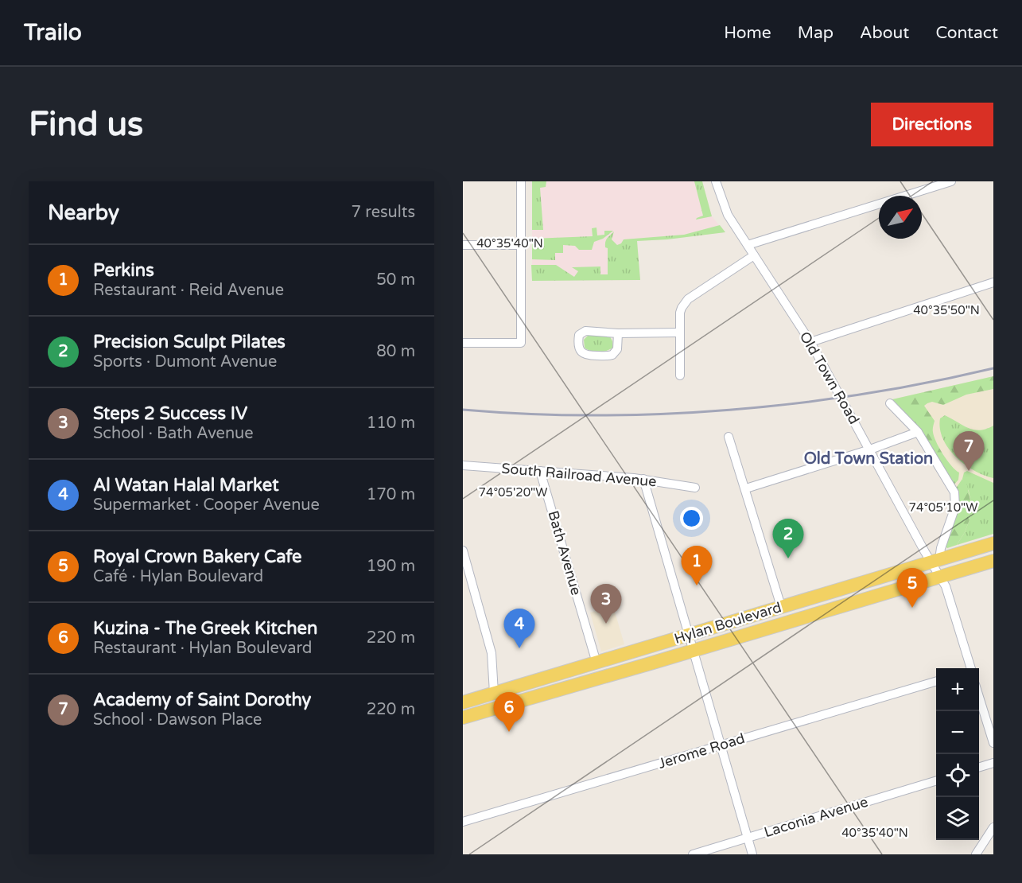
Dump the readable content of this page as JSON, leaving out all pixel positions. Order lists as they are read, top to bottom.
{
  "streets": {
    "main road": ["Hylan Boulevard"],
    "street": [
      "Old Town Road",
      "South Railroad Avenue",
      "Bath Avenue",
      "Jerome Road",
      "Laconia Avenue"
    ]
  },
  "crossings": [
    ["Old Town Road", "Hylan Boulevard"],
    ["South Railroad Avenue", "Bath Avenue"],
    ["Bath Avenue", "Hylan Boulevard"]
  ],
  "districts": ["Old Town Station"],
  "north": "top right",
  "page": {
    "header": "Trailo",
    "nav": [
      "Home",
      "Map",
      "About",
      "Contact"
    ],
    "buttons": "Directions",
    "title": "Find us",
    "heading": ["Nearby", "7 results"],
    "list": [
      {
        "mark": "1",
        "name": "Perkins",
        "note": "Restaurant · Reid Avenue",
        "value": "50 m"
      },
      {
        "mark": "2",
        "name": "Precision Sculpt Pilates",
        "note": "Sports · Dumont Avenue",
        "value": "80 m"
      },
      {
        "mark": "3",
        "name": "Steps 2 Success IV",
        "note": "School · Bath Avenue",
        "value": "110 m"
      },
      {
        "mark": "4",
        "name": "Al Watan Halal Market",
        "note": "Supermarket · Cooper Avenue",
        "value": "170 m"
      },
      {
        "mark": "5",
        "name": "Royal Crown Bakery Cafe",
        "note": "Café · Hylan Boulevard",
        "value": "190 m"
      },
      {
        "mark": "6",
        "name": "Kuzina - The Greek Kitchen",
        "note": "Restaurant · Hylan Boulevard",
        "value": "220 m"
      },
      {
        "mark": "7",
        "name": "Academy of Saint Dorothy",
        "note": "School · Dawson Place",
        "value": "220 m"
      }
    ],
    "pins": [
      "7",
      "2",
      "1",
      "5",
      "3",
      "4",
      "6"
    ],
    "map_buttons": ["+", "−"]
  },
  "coordinates": [
    "40°35'40\"N",
    "40°35'50\"N",
    "74°05'20\"W",
    "74°05'10\"W"
  ]
}
